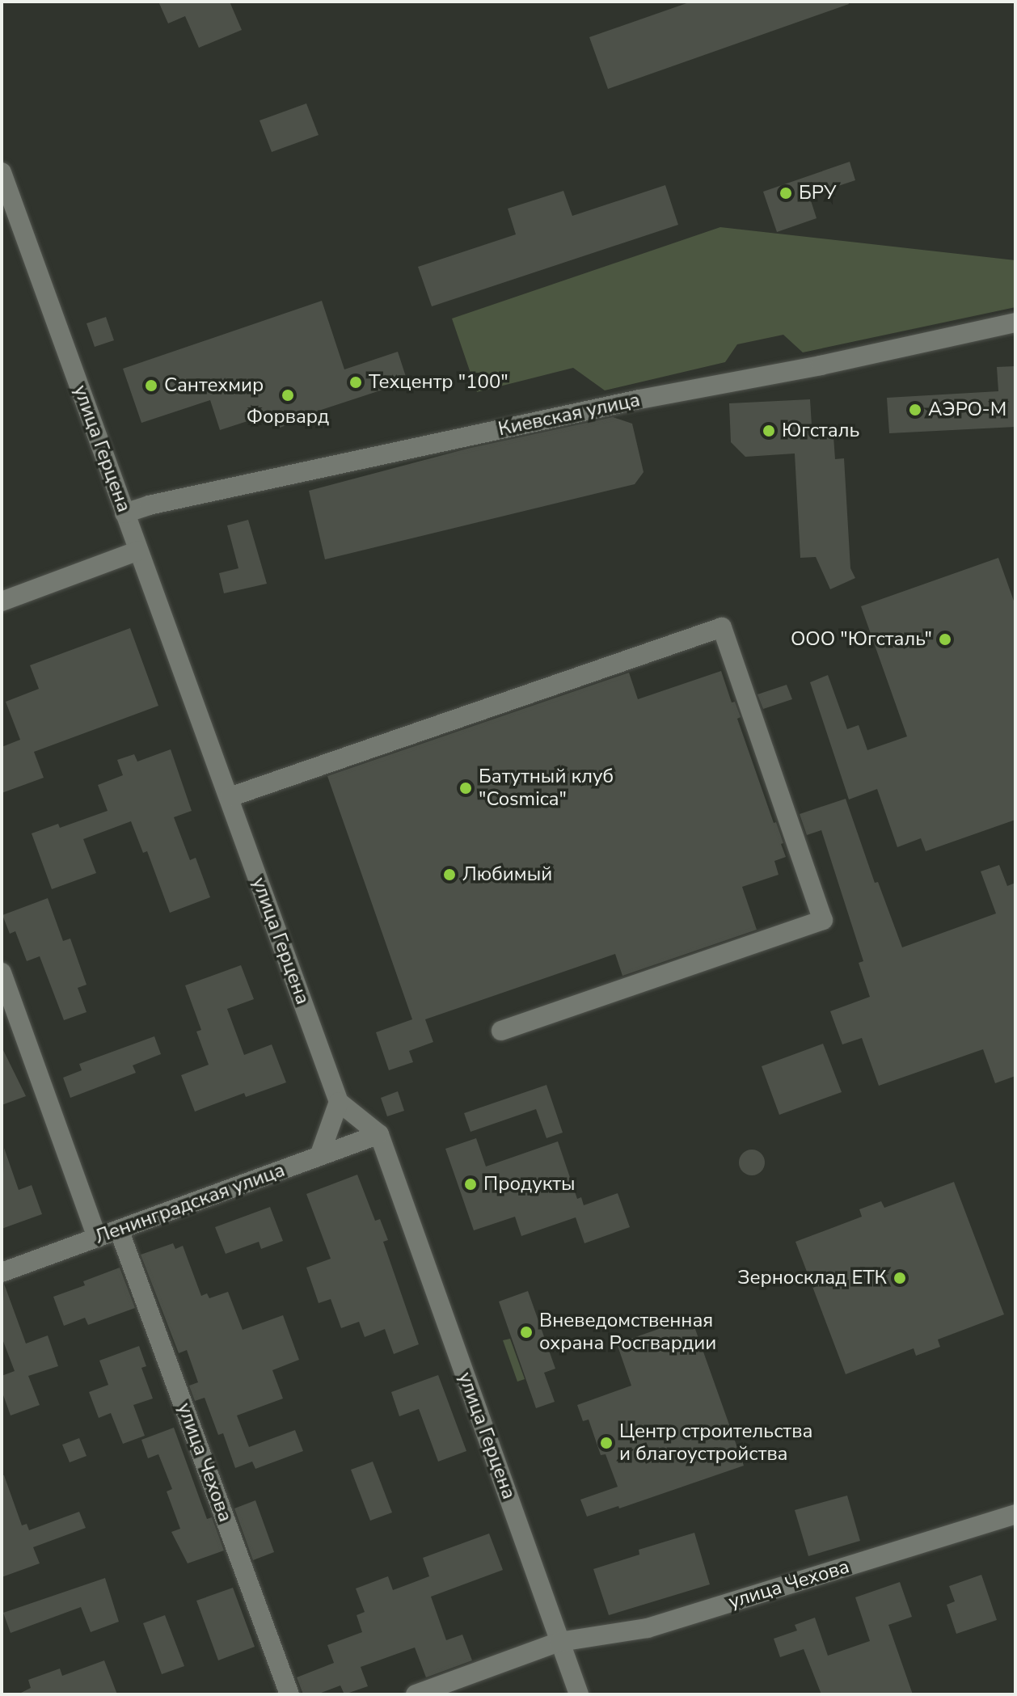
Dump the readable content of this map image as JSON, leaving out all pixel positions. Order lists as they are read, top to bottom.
{
  "streets": {
    "street": [
      "Киевская улица",
      "улица Герцена",
      "Ленинградская улица",
      "улица Чехова"
    ]
  },
  "crossings": [
    ["Киевская улица", "улица Герцена"],
    ["улица Герцена", "Ленинградская улица"],
    ["улица Герцена", "улица Чехова"],
    ["Ленинградская улица", "улица Чехова"]
  ],
  "places": [
    "БРУ",
    "Техцентр \"100\"",
    "Сантехмир",
    "Форвард",
    "АЭРО-М",
    "Югсталь",
    "ООО \"Югсталь\"",
    "Батутный клуб \"Cosmica\"",
    "Любимый",
    "Продукты",
    "Зерносклад ЕТК",
    "Вневедомственная охрана Росгвардии",
    "Центр строительства и благоустройства"
  ]
}
